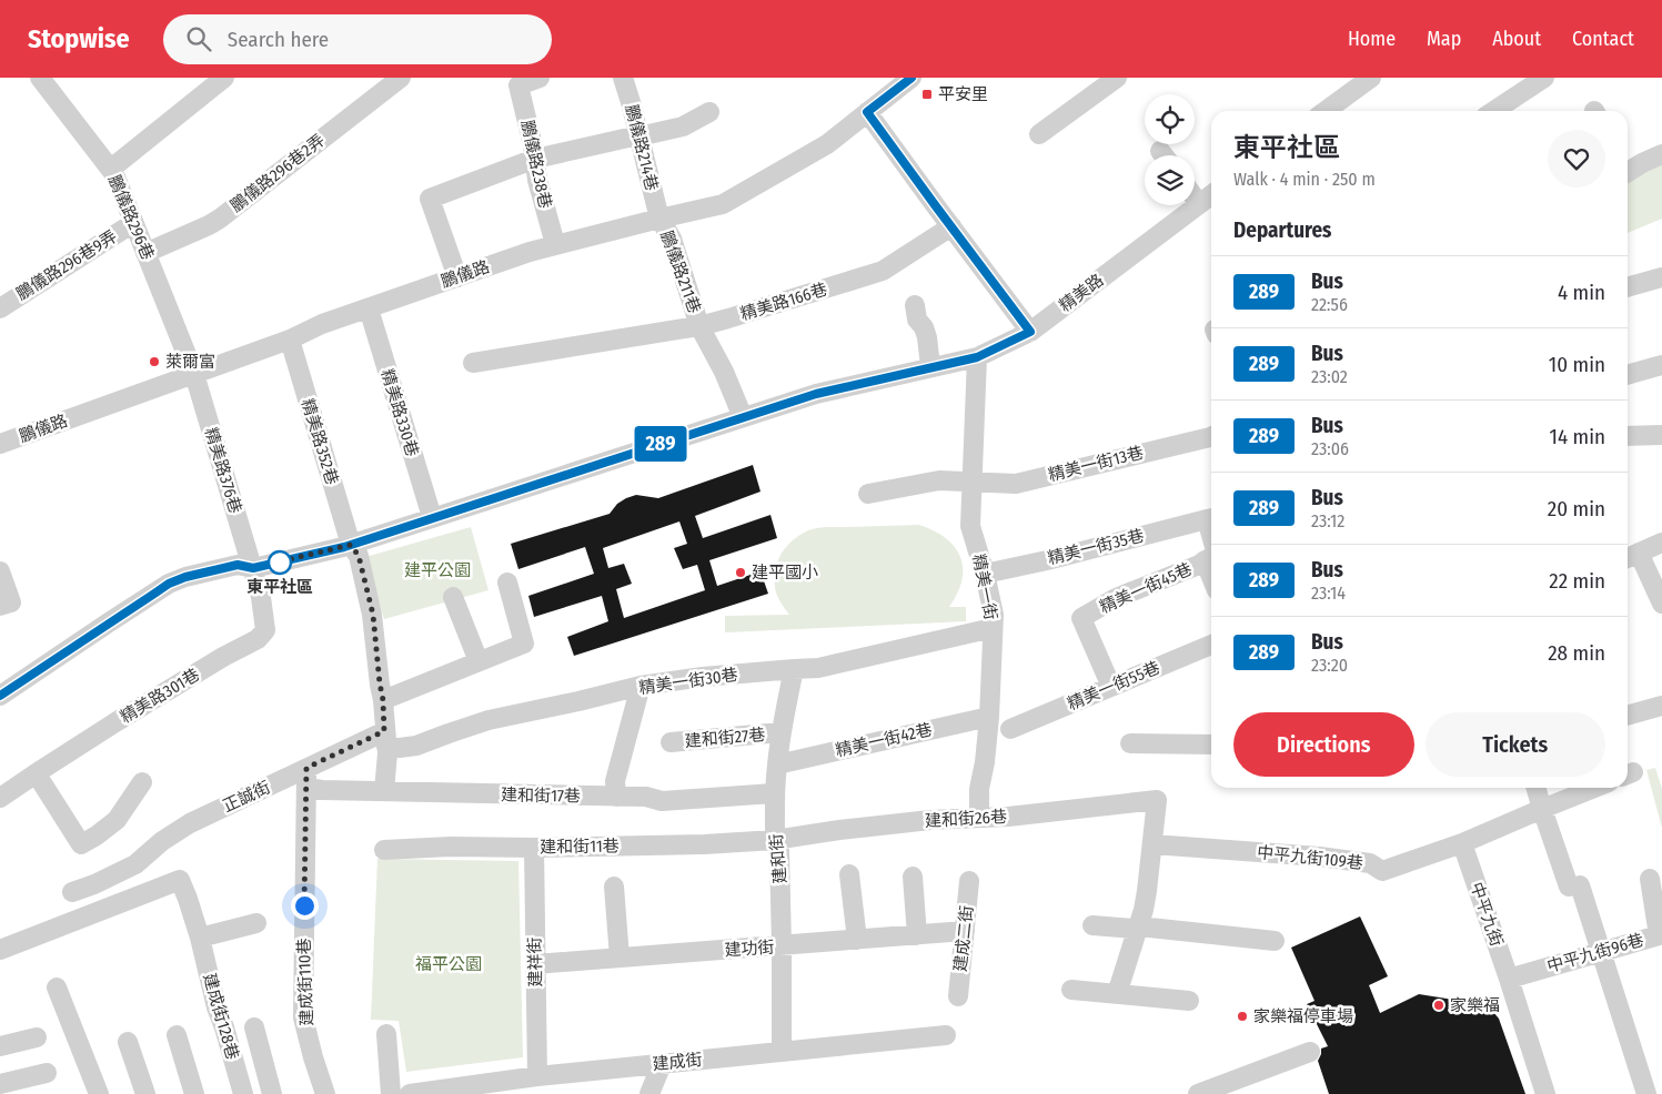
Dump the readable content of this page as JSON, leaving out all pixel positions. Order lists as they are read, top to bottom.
{
  "streets": {
    "street": [
      "鵬儀路214巷",
      "鵬儀路238巷",
      "鵬儀路296巷2弄",
      "鵬儀路296巷",
      "鵬儀路296巷9弄",
      "鵬儀路211巷",
      "鵬儀路",
      "精美路",
      "精美路166巷",
      "精美路330巷",
      "精美路352巷",
      "精美一街13巷",
      "精美路376巷",
      "精美一街35巷",
      "精美一街",
      "精美一街45巷",
      "精美一街30巷",
      "精美一街55巷",
      "精美路301巷",
      "建和街27巷",
      "精美一街42巷",
      "建和街17巷",
      "正誠街",
      "建和街26巷",
      "建和街11巷",
      "中平九街109巷",
      "建和街",
      "中平九街",
      "建成二街",
      "建功街",
      "中平九街96巷",
      "建祥街",
      "建成街110巷",
      "建成街128巷",
      "建成街"
    ]
  },
  "crossings": [
    ["鵬儀路214巷", "鵬儀路211巷"],
    ["鵬儀路214巷", "鵬儀路"],
    ["鵬儀路238巷", "鵬儀路"],
    ["鵬儀路296巷2弄", "鵬儀路296巷"],
    ["鵬儀路296巷", "鵬儀路296巷9弄"],
    ["鵬儀路296巷", "鵬儀路"],
    ["鵬儀路296巷", "精美路376巷"],
    ["鵬儀路211巷", "鵬儀路"],
    ["鵬儀路211巷", "精美路"],
    ["鵬儀路211巷", "精美路166巷"],
    ["鵬儀路", "精美路330巷"],
    ["鵬儀路", "精美路352巷"],
    ["鵬儀路", "精美路376巷"],
    ["精美路", "精美路330巷"],
    ["精美路", "精美路352巷"],
    ["精美路", "精美路376巷"],
    ["精美路", "精美一街"],
    ["精美路", "精美路301巷"],
    ["精美路352巷", "精美一街30巷"],
    ["精美路352巷", "建和街17巷"],
    ["精美路352巷", "正誠街"],
    ["精美一街13巷", "精美一街"],
    ["精美路376巷", "精美路301巷"],
    ["精美一街35巷", "精美一街"],
    ["精美一街", "精美一街30巷"],
    ["精美一街", "精美一街42巷"],
    ["精美一街", "建和街26巷"],
    ["精美一街45巷", "精美一街55巷"],
    ["精美一街30巷", "正誠街"],
    ["精美一街30巷", "建和街"],
    ["建和街27巷", "建和街"],
    ["精美一街42巷", "建和街"],
    ["建和街17巷", "建和街"],
    ["建和街17巷", "建成街110巷"],
    ["正誠街", "建成街110巷"],
    ["建和街26巷", "建和街11巷"],
    ["建和街26巷", "中平九街109巷"],
    ["建和街26巷", "建和街"],
    ["建和街11巷", "建和街"],
    ["建和街11巷", "建祥街"],
    ["中平九街109巷", "中平九街"],
    ["建和街", "建功街"],
    ["建和街", "建成街"],
    ["中平九街", "中平九街96巷"],
    ["建成二街", "建功街"],
    ["建功街", "建祥街"],
    ["建祥街", "建成街"]
  ],
  "parks": ["建平公園", "福平公園"],
  "places": {
    "transit": ["平安里"],
    "other": [
      "萊爾富",
      "東平社區",
      "建平國小",
      "家樂福",
      "家樂福停車場"
    ]
  },
  "lines": ["bus line 289"],
  "page": {
    "header": "Stopwise",
    "search": "Search here",
    "nav": [
      "Home",
      "Map",
      "About",
      "Contact"
    ],
    "on_map": "289",
    "heading": [
      ["東平社區", "Walk · 4 min · 250 m"],
      "Departures"
    ],
    "list": [
      {
        "mark": "289",
        "name": "Bus",
        "note": "22:56",
        "value": "4 min"
      },
      {
        "mark": "289",
        "name": "Bus",
        "note": "23:02",
        "value": "10 min"
      },
      {
        "mark": "289",
        "name": "Bus",
        "note": "23:06",
        "value": "14 min"
      },
      {
        "mark": "289",
        "name": "Bus",
        "note": "23:12",
        "value": "20 min"
      },
      {
        "mark": "289",
        "name": "Bus",
        "note": "23:14",
        "value": "22 min"
      },
      {
        "mark": "289",
        "name": "Bus",
        "note": "23:20",
        "value": "28 min"
      }
    ],
    "buttons": ["Directions", "Tickets"]
  }
}
